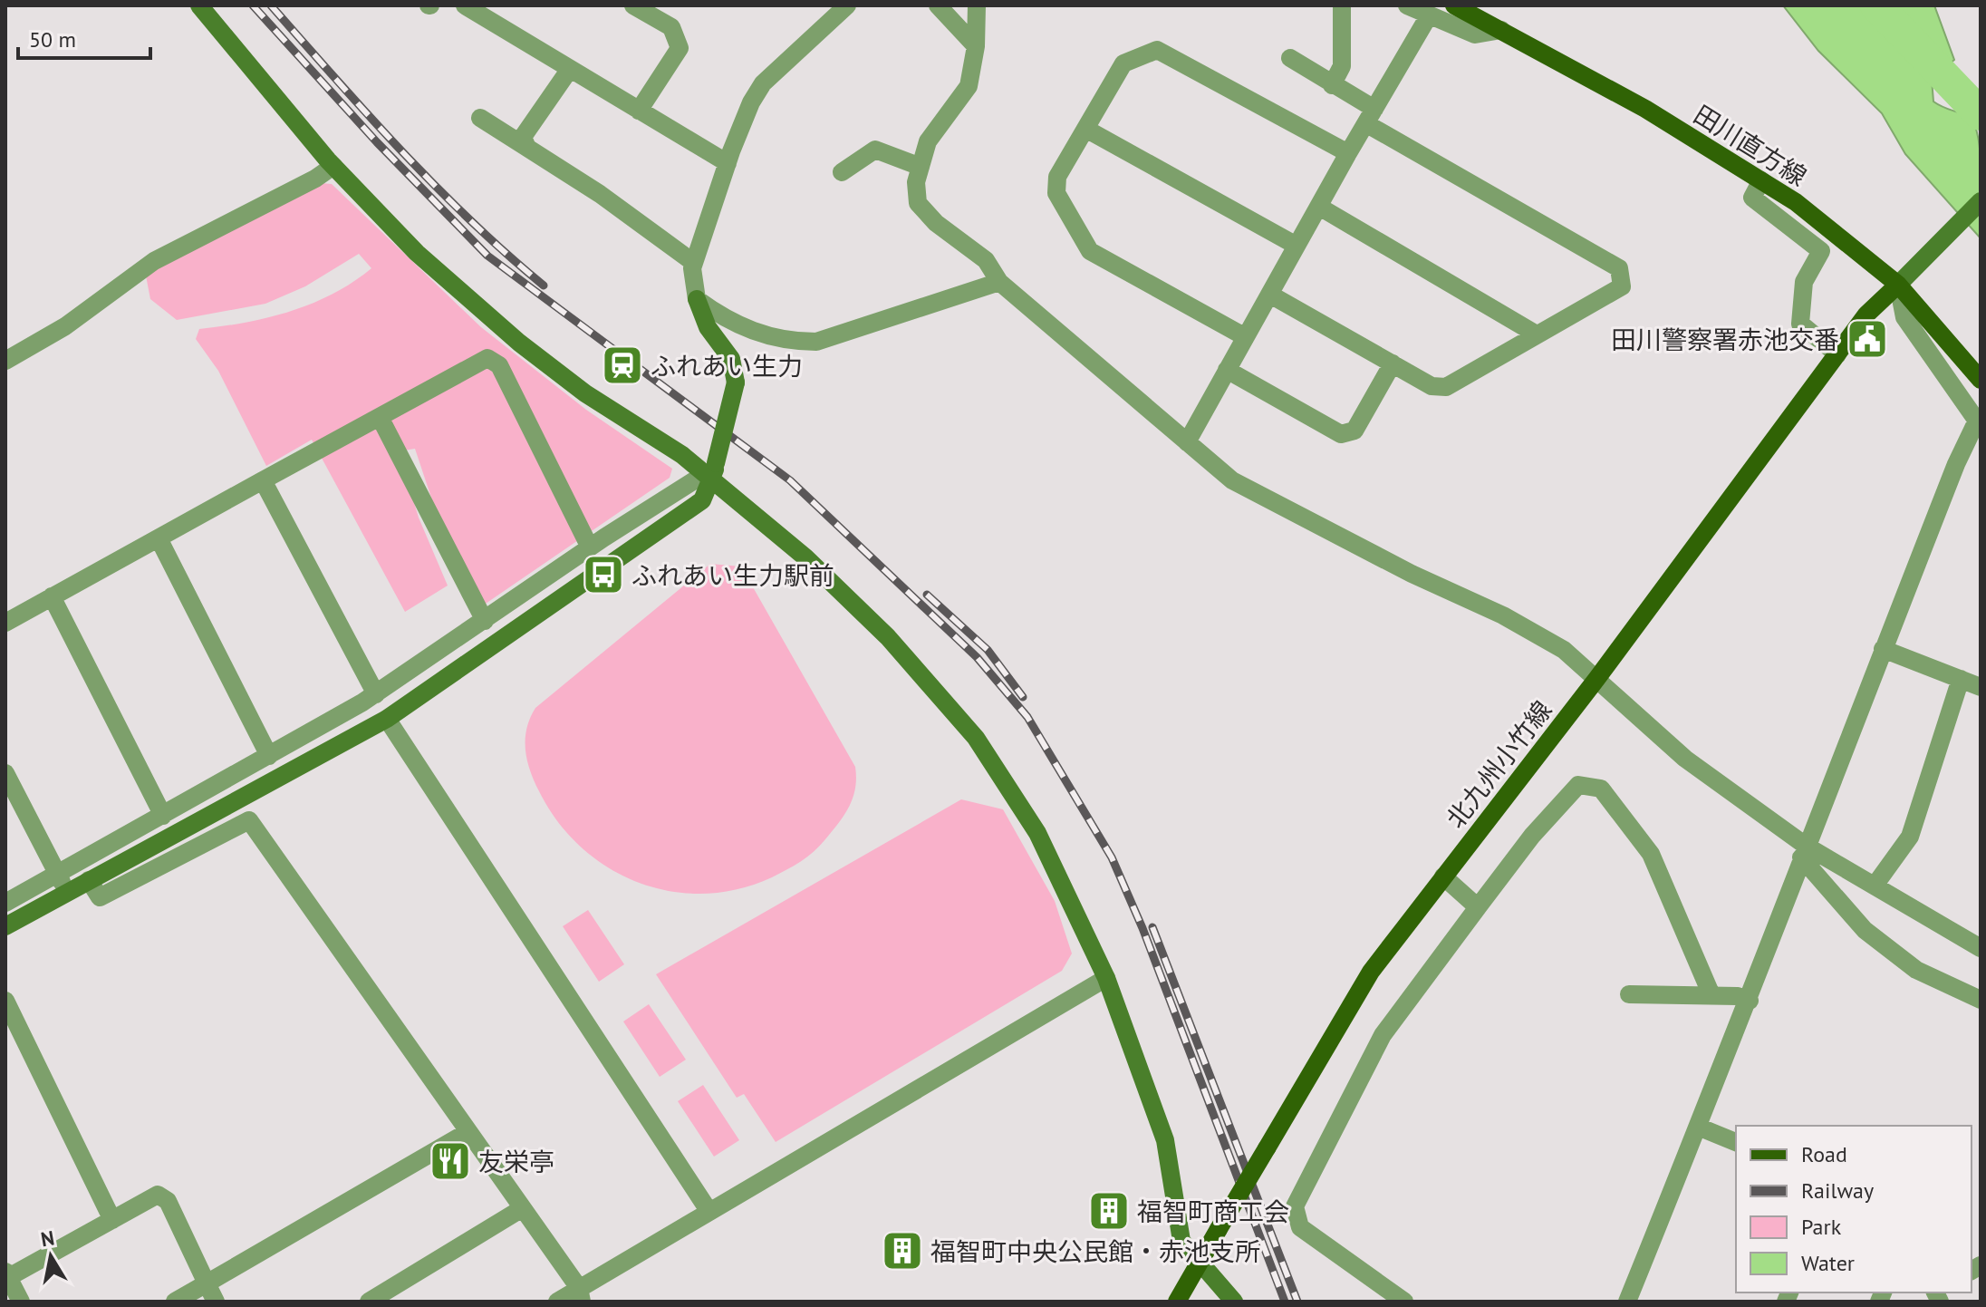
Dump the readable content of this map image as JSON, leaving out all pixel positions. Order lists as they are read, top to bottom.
{
  "streets": {
    "main road": ["田川直方線", "北九州小竹線"]
  },
  "crossings": [
    ["田川直方線", "北九州小竹線"]
  ],
  "places": {
    "public building": ["田川警察署赤池交番"],
    "station": ["ふれあい生力"],
    "bus stop": ["ふれあい生力駅前"],
    "restaurant": ["友栄亭"],
    "building": ["福智町商工会", "福智町中央公民館・赤池支所"]
  },
  "legend": [
    "Road",
    "Railway",
    "Park",
    "Water"
  ],
  "scale_bar": "50 m",
  "north": "top"
}
